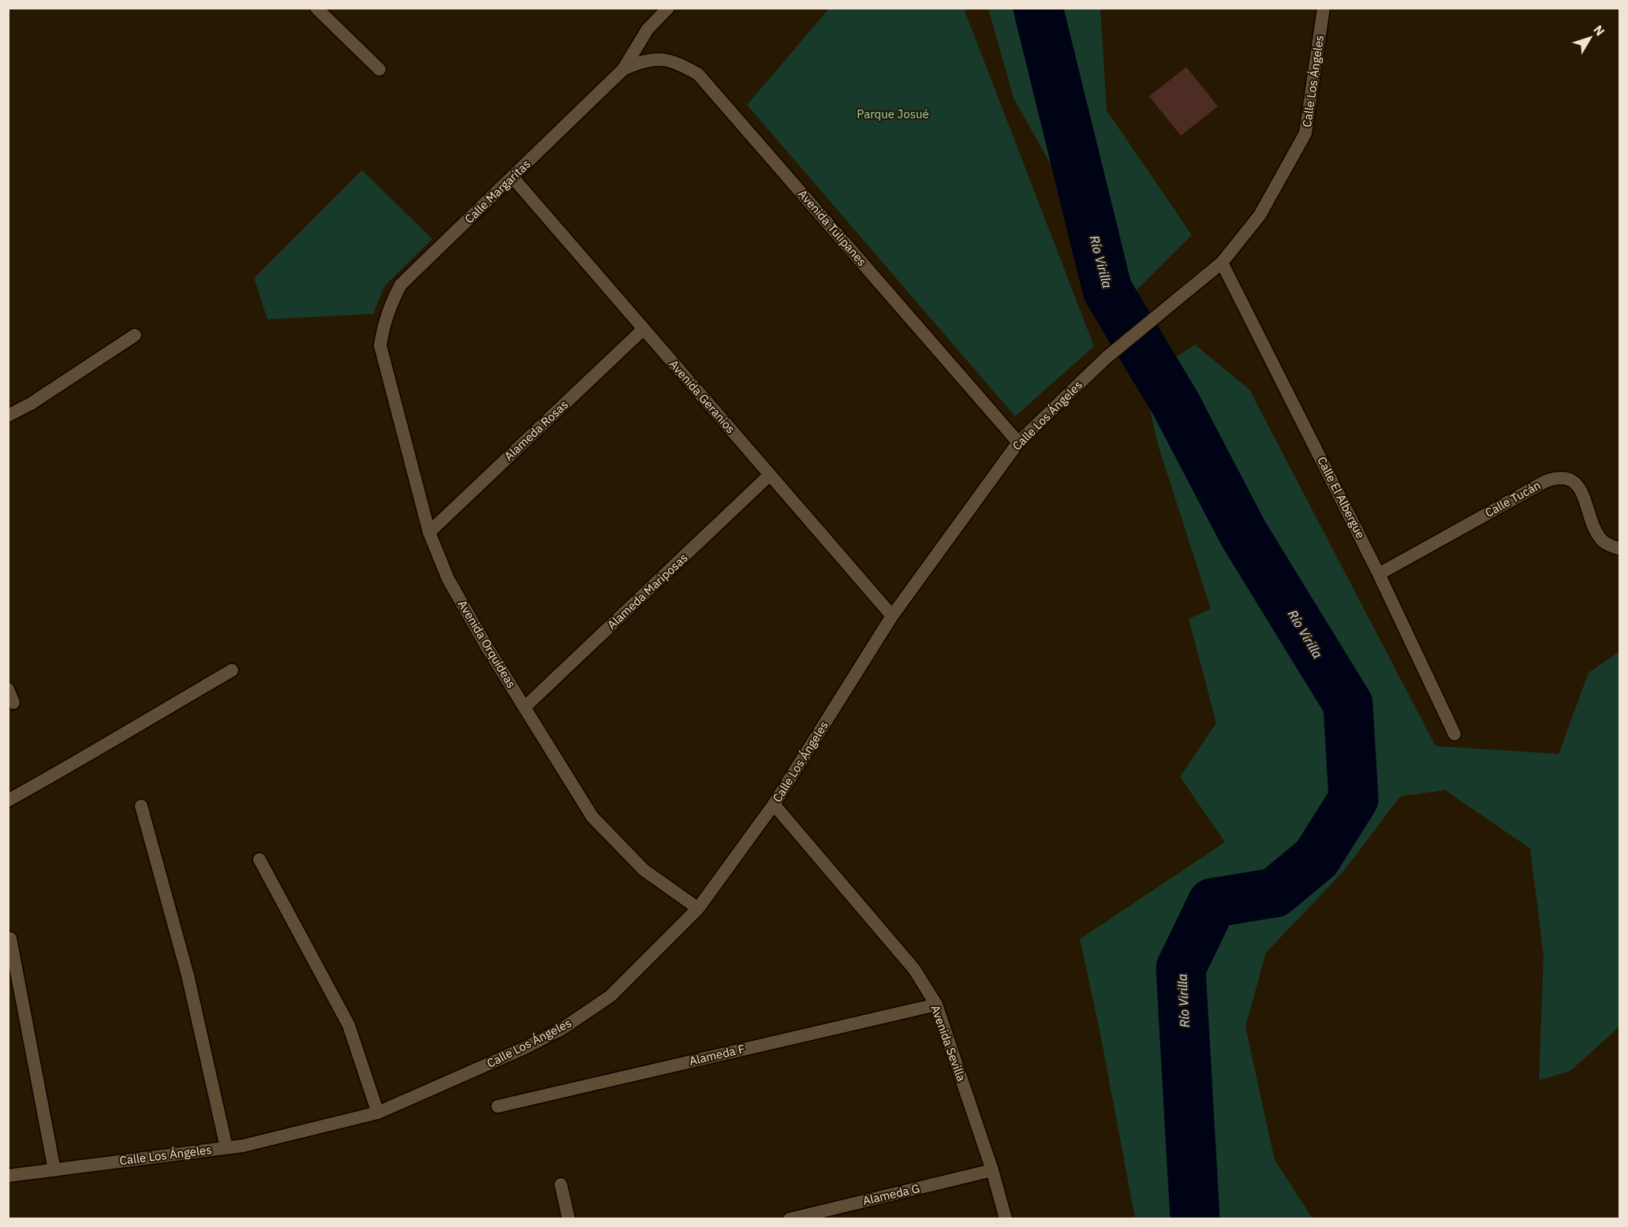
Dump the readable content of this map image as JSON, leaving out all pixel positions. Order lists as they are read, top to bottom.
{
  "streets": {
    "street": [
      "Calle Los Ángeles",
      "Calle Margaritas",
      "Avenida Tulipanes",
      "Avenida Geranios",
      "Alameda Rosas",
      "Calle El Albergue",
      "Calle Tucán",
      "Alameda Mariposas",
      "Avenida Orquídeas",
      "Avenida Sevilla",
      "Alameda F",
      "Alameda G"
    ]
  },
  "crossings": [
    ["Calle Los Ángeles", "Avenida Tulipanes"],
    ["Calle Los Ángeles", "Avenida Geranios"],
    ["Calle Los Ángeles", "Calle El Albergue"],
    ["Calle Los Ángeles", "Avenida Orquídeas"],
    ["Calle Los Ángeles", "Avenida Sevilla"],
    ["Calle Margaritas", "Avenida Tulipanes"],
    ["Calle Margaritas", "Avenida Geranios"],
    ["Calle Margaritas", "Avenida Orquídeas"],
    ["Avenida Geranios", "Alameda Rosas"],
    ["Avenida Geranios", "Alameda Mariposas"],
    ["Alameda Rosas", "Avenida Orquídeas"],
    ["Calle El Albergue", "Calle Tucán"],
    ["Alameda Mariposas", "Avenida Orquídeas"],
    ["Avenida Sevilla", "Alameda F"],
    ["Avenida Sevilla", "Alameda G"]
  ],
  "water": ["Río Virilla"],
  "parks": ["Parque Josué"],
  "north": "top right"
}
